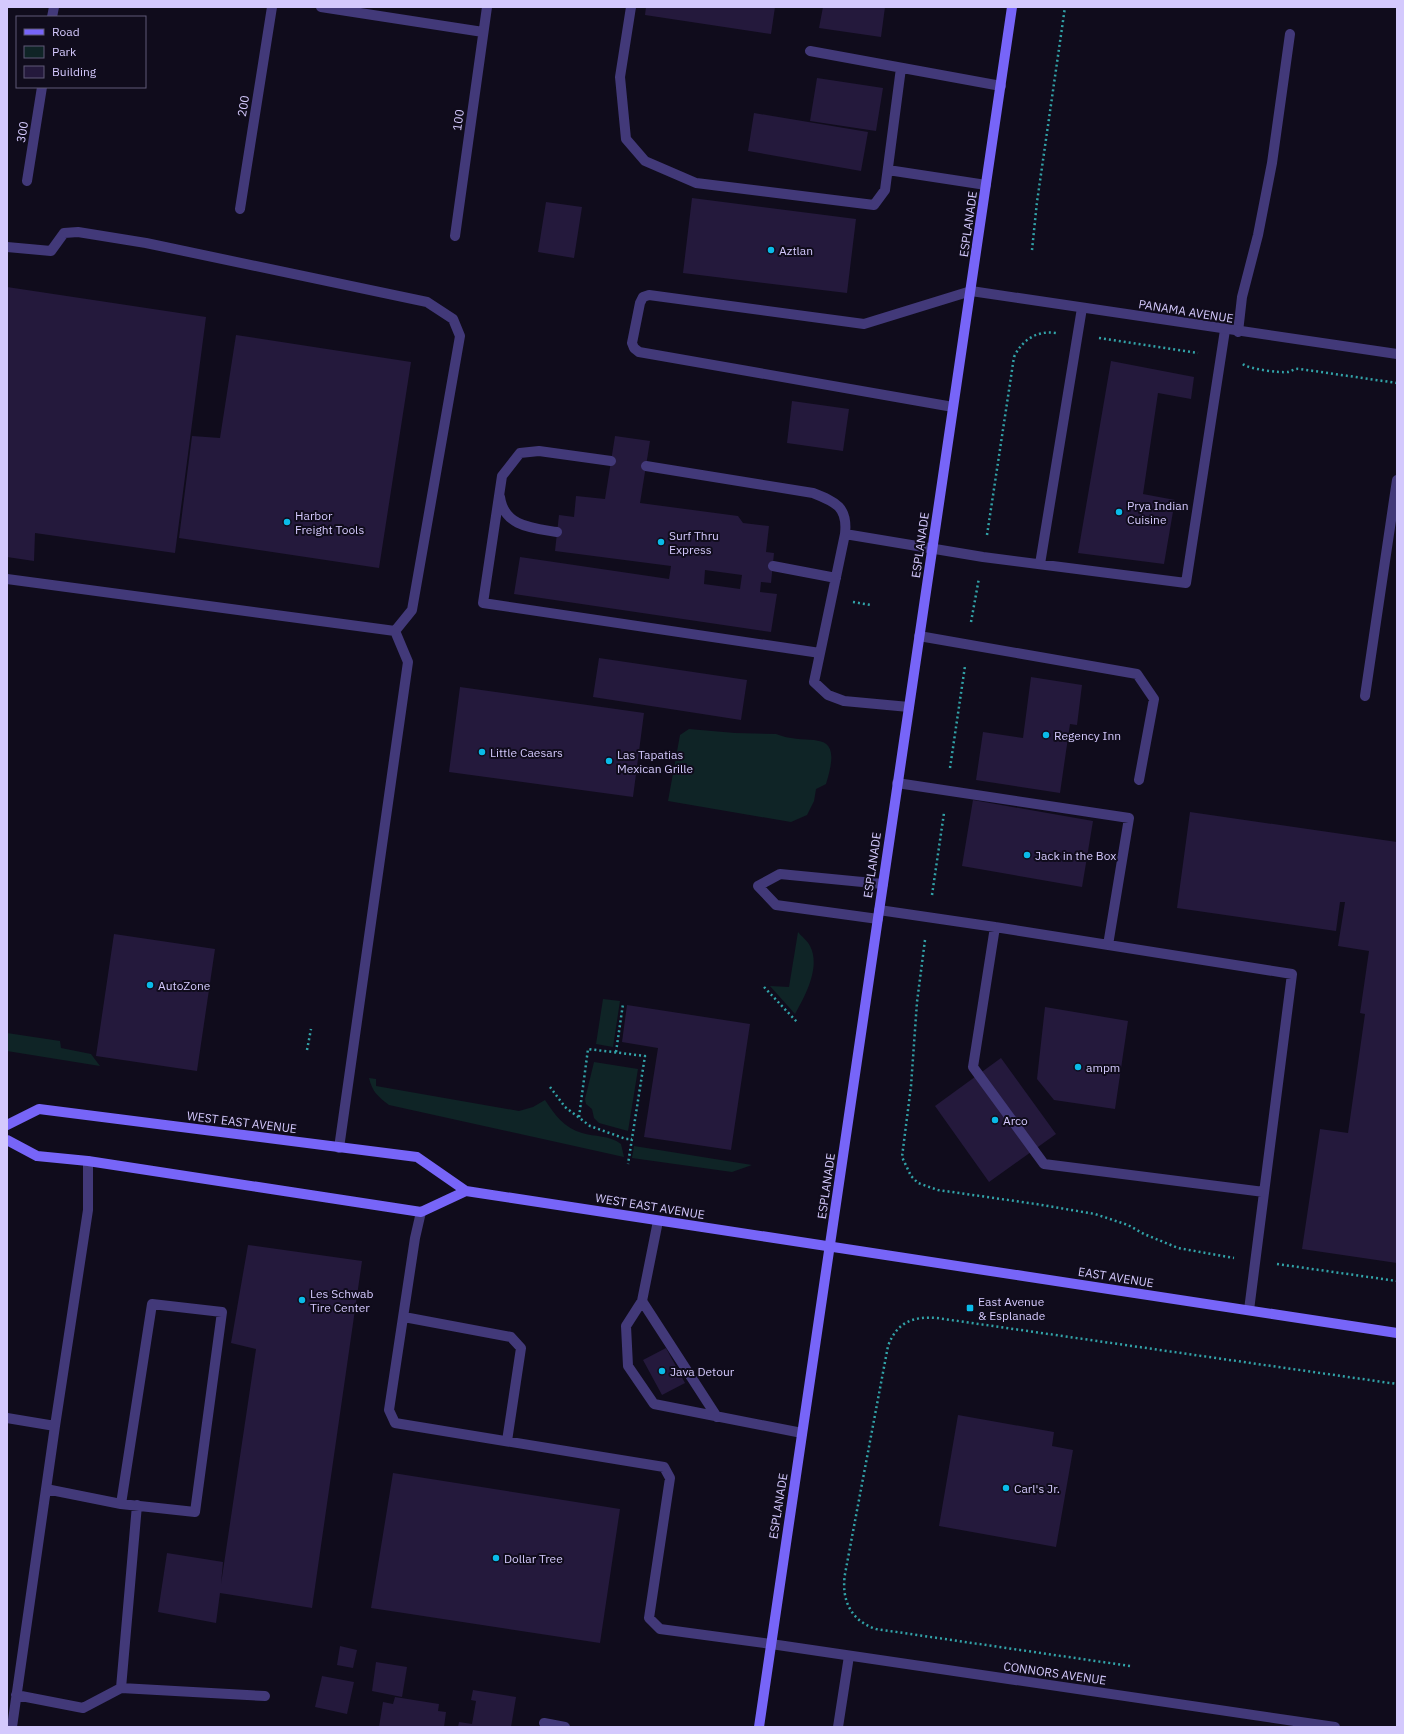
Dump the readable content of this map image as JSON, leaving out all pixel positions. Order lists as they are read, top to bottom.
{
  "streets": {
    "main road": ["ESPLANADE", "WEST EAST AVENUE", "EAST AVENUE"],
    "street": [
      "200",
      "100",
      "300",
      "PANAMA AVENUE",
      "CONNORS AVENUE"
    ]
  },
  "crossings": [
    ["ESPLANADE", "PANAMA AVENUE"],
    ["ESPLANADE", "WEST EAST AVENUE"],
    ["ESPLANADE", "EAST AVENUE"],
    ["ESPLANADE", "CONNORS AVENUE"],
    ["WEST EAST AVENUE", "EAST AVENUE"]
  ],
  "places": {
    "other": [
      "Aztlan",
      "Prya Indian Cuisine",
      "Harbor Freight Tools",
      "Surf Thru Express",
      "Regency Inn",
      "Little Caesars",
      "Las Tapatias Mexican Grille",
      "Jack in the Box",
      "AutoZone",
      "ampm",
      "Arco",
      "Les Schwab Tire Center",
      "Java Detour",
      "Carl's Jr.",
      "Dollar Tree"
    ],
    "transit": ["East Avenue & Esplanade"]
  },
  "legend": ["Road", "Park", "Building"]
}
